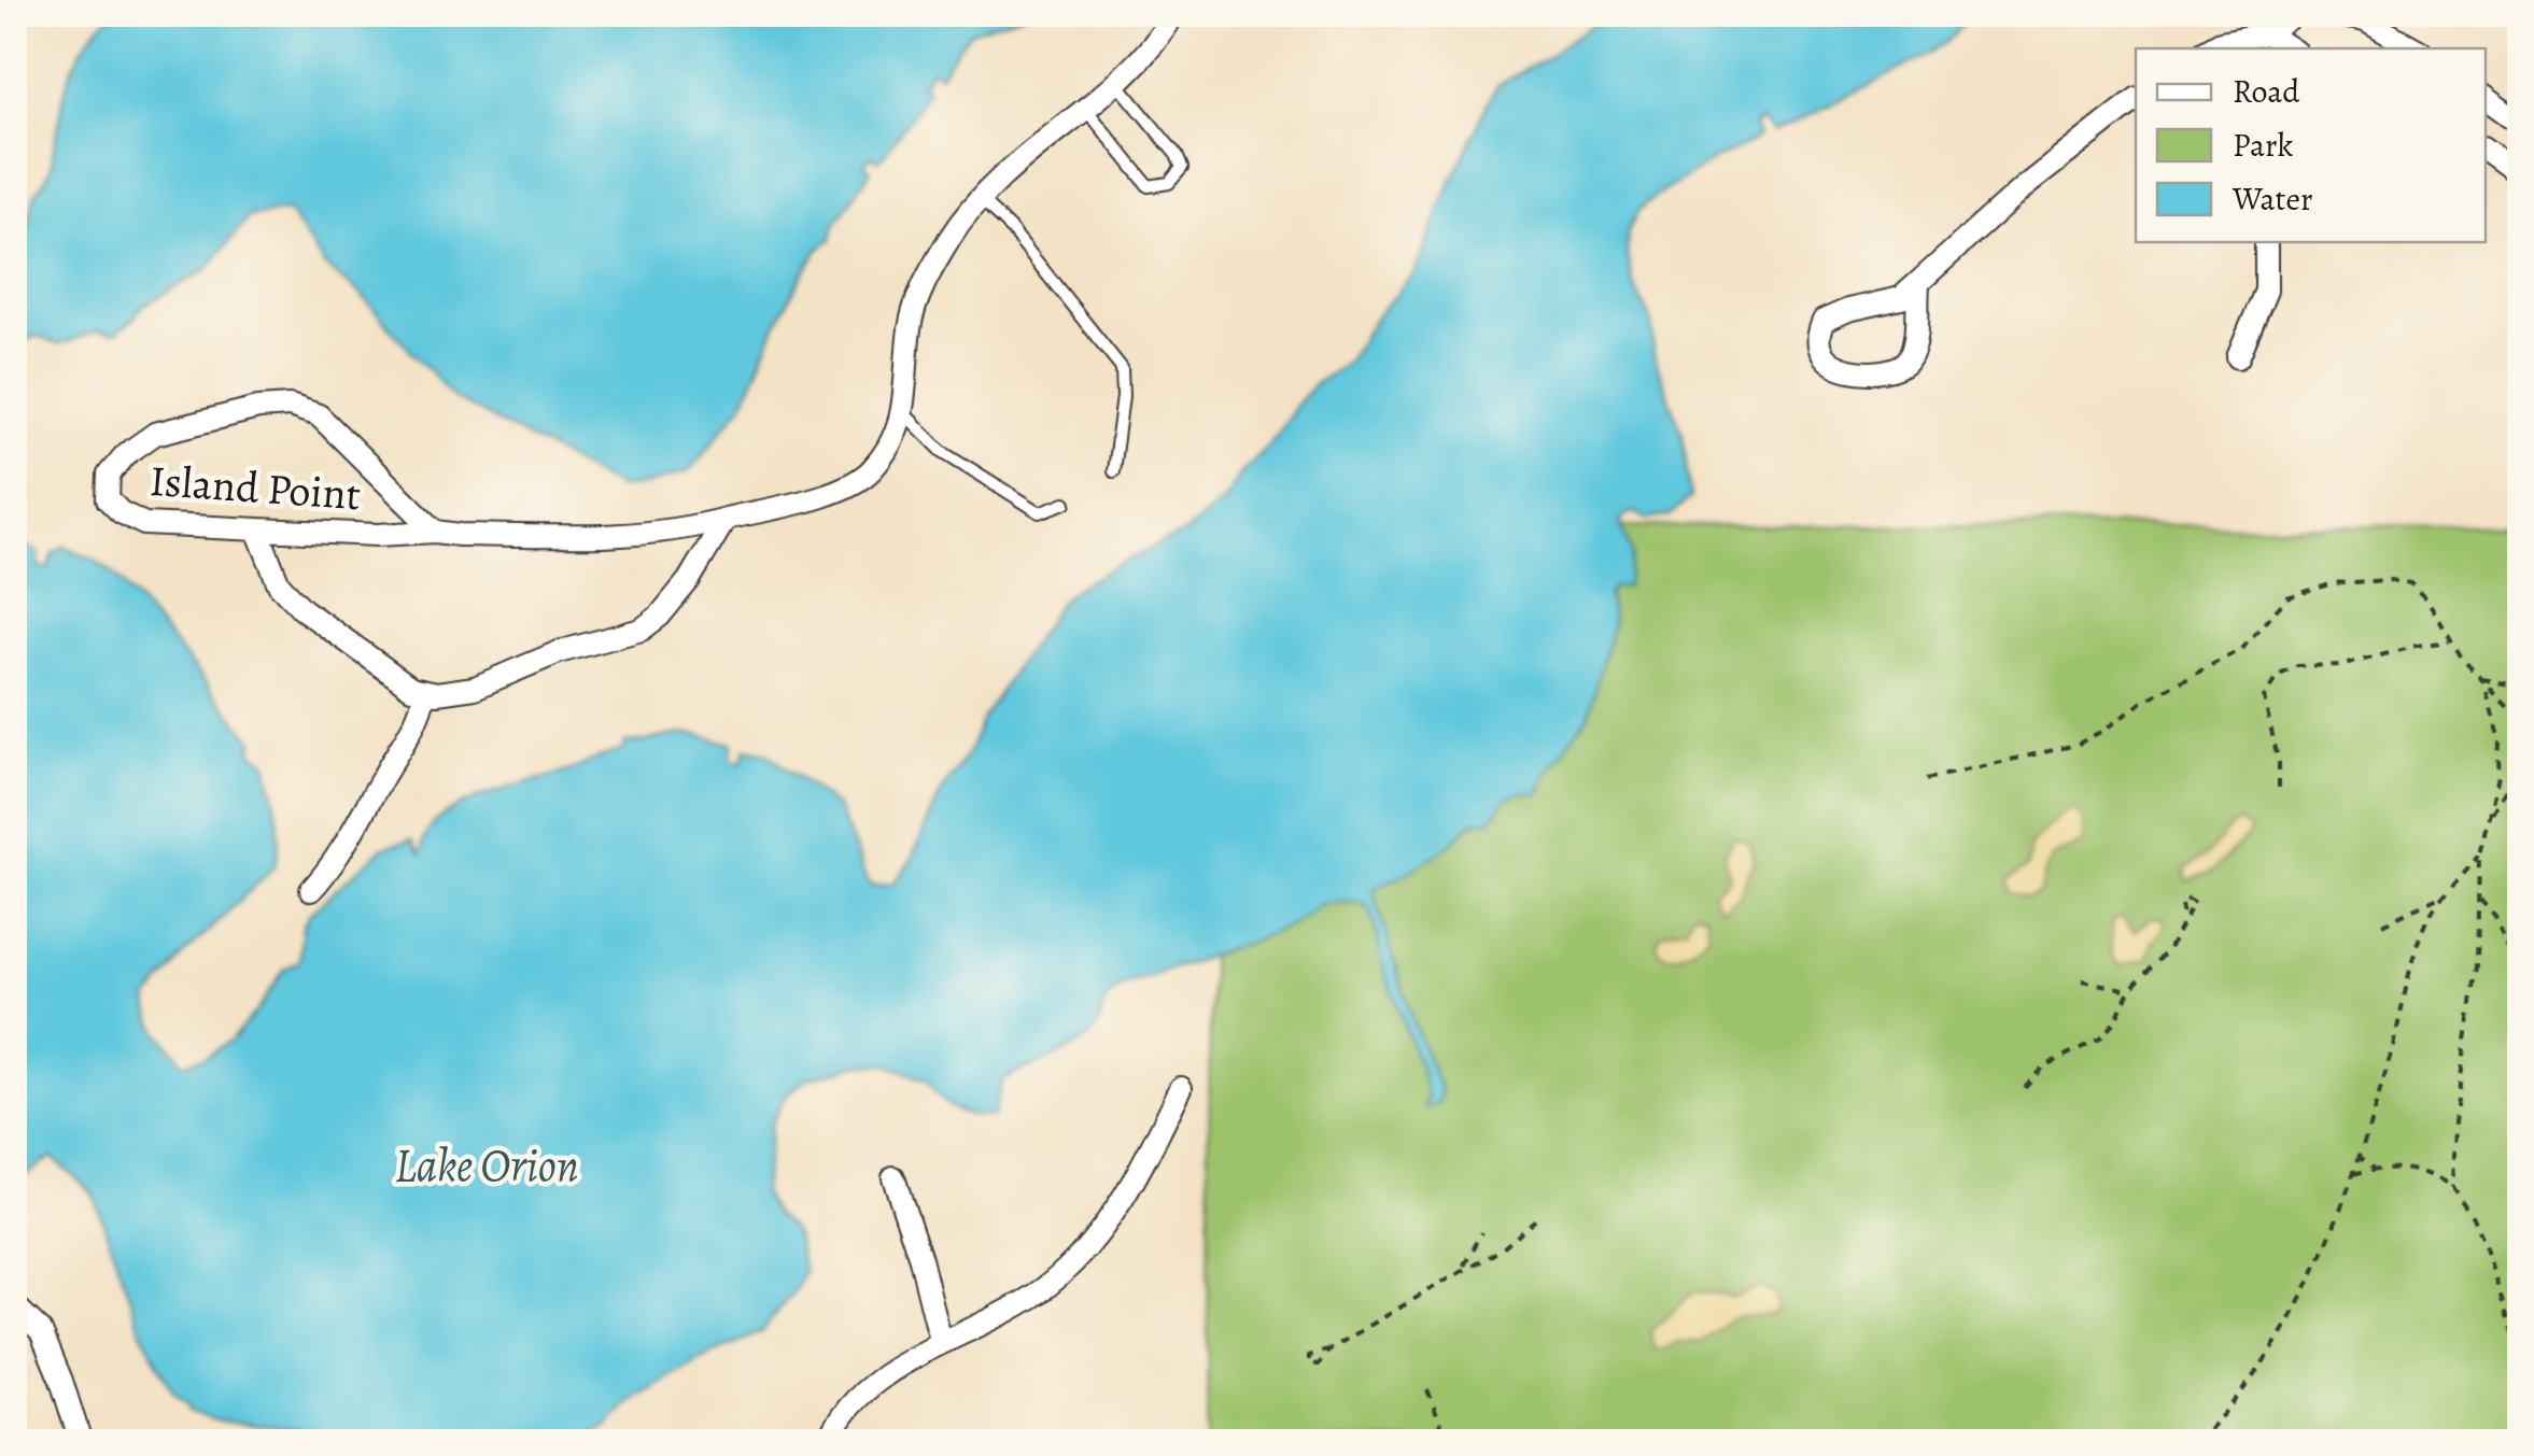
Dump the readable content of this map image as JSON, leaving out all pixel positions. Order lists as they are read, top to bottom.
{
  "streets": {
    "street": ["Island Point"]
  },
  "water": ["Lake Orion"],
  "legend": ["Road", "Park", "Water"]
}
